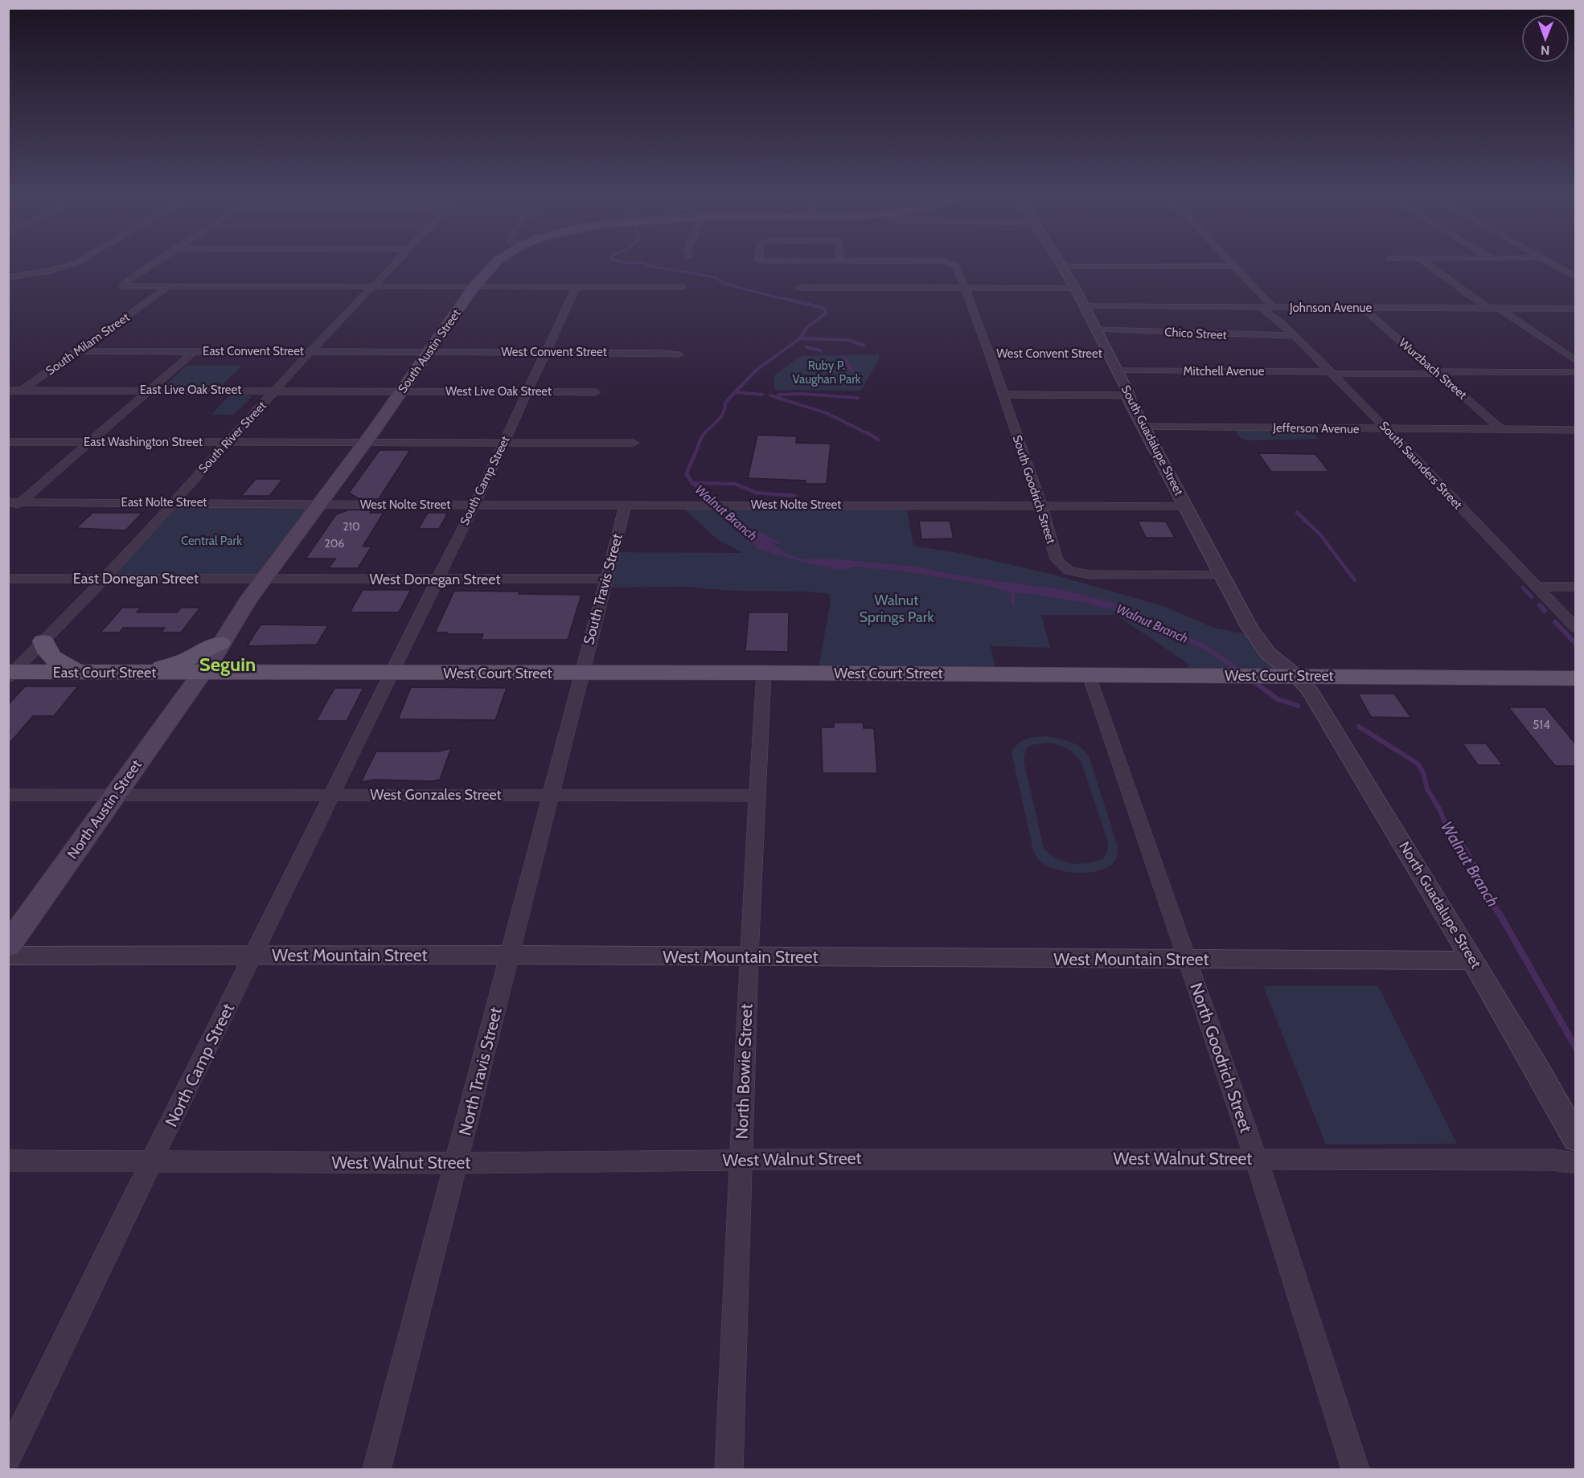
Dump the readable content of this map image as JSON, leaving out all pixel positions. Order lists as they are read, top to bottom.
{
  "streets": {
    "main road": [
      "South Austin Street",
      "East Court Street",
      "West Court Street",
      "North Austin Street"
    ],
    "street": [
      "Johnson Avenue",
      "Chico Street",
      "South Milam Street",
      "East Convent Street",
      "West Convent Street",
      "Wurzbach Street",
      "Mitchell Avenue",
      "East Live Oak Street",
      "West Live Oak Street",
      "Jefferson Avenue",
      "South River Street",
      "South Guadalupe Street",
      "East Washington Street",
      "South Saunders Street",
      "South Camp Street",
      "South Goodrich Street",
      "East Nolte Street",
      "West Nolte Street",
      "East Donegan Street",
      "West Donegan Street",
      "South Travis Street",
      "West Gonzales Street",
      "North Guadalupe Street",
      "West Mountain Street",
      "North Goodrich Street",
      "North Camp Street",
      "North Travis Street",
      "North Bowie Street",
      "West Walnut Street"
    ]
  },
  "crossings": [
    ["Johnson Avenue", "Wurzbach Street"],
    ["Johnson Avenue", "South Guadalupe Street"],
    ["Johnson Avenue", "South Saunders Street"],
    ["Chico Street", "South Guadalupe Street"],
    ["Chico Street", "South Saunders Street"],
    ["South Milam Street", "East Convent Street"],
    ["South Milam Street", "East Live Oak Street"],
    ["East Convent Street", "South Austin Street"],
    ["East Convent Street", "West Convent Street"],
    ["East Convent Street", "South River Street"],
    ["South Austin Street", "West Convent Street"],
    ["South Austin Street", "East Live Oak Street"],
    ["South Austin Street", "West Live Oak Street"],
    ["South Austin Street", "East Washington Street"],
    ["South Austin Street", "East Nolte Street"],
    ["South Austin Street", "West Nolte Street"],
    ["South Austin Street", "East Donegan Street"],
    ["South Austin Street", "West Donegan Street"],
    ["South Austin Street", "East Court Street"],
    ["South Austin Street", "West Court Street"],
    ["South Austin Street", "North Austin Street"],
    ["West Convent Street", "South Guadalupe Street"],
    ["West Convent Street", "South Camp Street"],
    ["West Convent Street", "South Goodrich Street"],
    ["Wurzbach Street", "Mitchell Avenue"],
    ["Wurzbach Street", "Jefferson Avenue"],
    ["Mitchell Avenue", "South Guadalupe Street"],
    ["Mitchell Avenue", "South Saunders Street"],
    ["East Live Oak Street", "West Live Oak Street"],
    ["East Live Oak Street", "South River Street"],
    ["West Live Oak Street", "South Camp Street"],
    ["Jefferson Avenue", "South Guadalupe Street"],
    ["Jefferson Avenue", "South Saunders Street"],
    ["South River Street", "East Washington Street"],
    ["South River Street", "East Nolte Street"],
    ["South River Street", "East Donegan Street"],
    ["South River Street", "East Court Street"],
    ["South Guadalupe Street", "South Goodrich Street"],
    ["South Guadalupe Street", "West Nolte Street"],
    ["South Guadalupe Street", "West Court Street"],
    ["South Guadalupe Street", "North Guadalupe Street"],
    ["East Washington Street", "South Camp Street"],
    ["South Camp Street", "West Nolte Street"],
    ["South Camp Street", "West Donegan Street"],
    ["South Camp Street", "West Court Street"],
    ["South Camp Street", "North Camp Street"],
    ["South Goodrich Street", "West Nolte Street"],
    ["East Nolte Street", "West Nolte Street"],
    ["West Nolte Street", "South Travis Street"],
    ["East Donegan Street", "West Donegan Street"],
    ["West Donegan Street", "South Travis Street"],
    ["South Travis Street", "West Court Street"],
    ["South Travis Street", "North Travis Street"],
    ["East Court Street", "West Court Street"],
    ["East Court Street", "North Austin Street"],
    ["West Court Street", "North Austin Street"],
    ["West Court Street", "North Guadalupe Street"],
    ["West Court Street", "North Goodrich Street"],
    ["West Court Street", "North Camp Street"],
    ["West Court Street", "North Travis Street"],
    ["West Court Street", "North Bowie Street"],
    ["West Gonzales Street", "North Austin Street"],
    ["West Gonzales Street", "North Camp Street"],
    ["West Gonzales Street", "North Travis Street"],
    ["West Gonzales Street", "North Bowie Street"],
    ["North Guadalupe Street", "West Mountain Street"],
    ["West Mountain Street", "North Goodrich Street"],
    ["West Mountain Street", "North Camp Street"],
    ["West Mountain Street", "North Travis Street"],
    ["West Mountain Street", "North Bowie Street"],
    ["North Goodrich Street", "West Walnut Street"],
    ["North Camp Street", "West Walnut Street"],
    ["North Travis Street", "West Walnut Street"],
    ["North Bowie Street", "West Walnut Street"]
  ],
  "districts": ["Seguin"],
  "water": ["Walnut Branch"],
  "parks": ["Ruby P. Vaughan Park", "Central Park", "Walnut Springs Park"],
  "house_numbers": ["210", "206", "514"],
  "north": "bottom"
}
